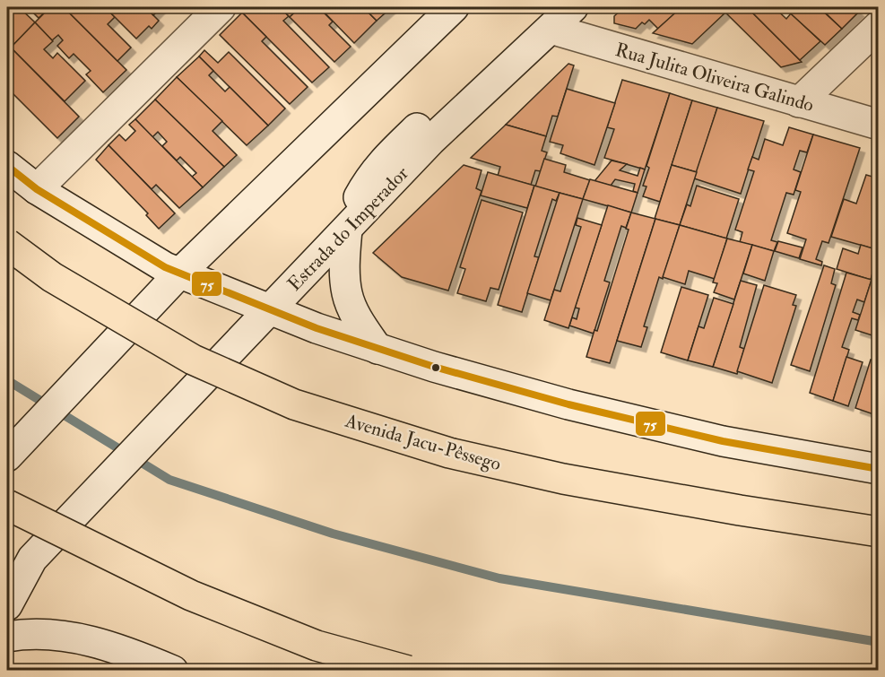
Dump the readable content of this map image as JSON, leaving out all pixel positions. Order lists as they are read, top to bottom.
{
  "streets": {
    "highway": ["Avenida Jacu-Pêssego"],
    "street": ["Rua Julita Oliveira Galindo", "Estrada do Imperador"]
  },
  "lines": ["transit line 75"]
}
